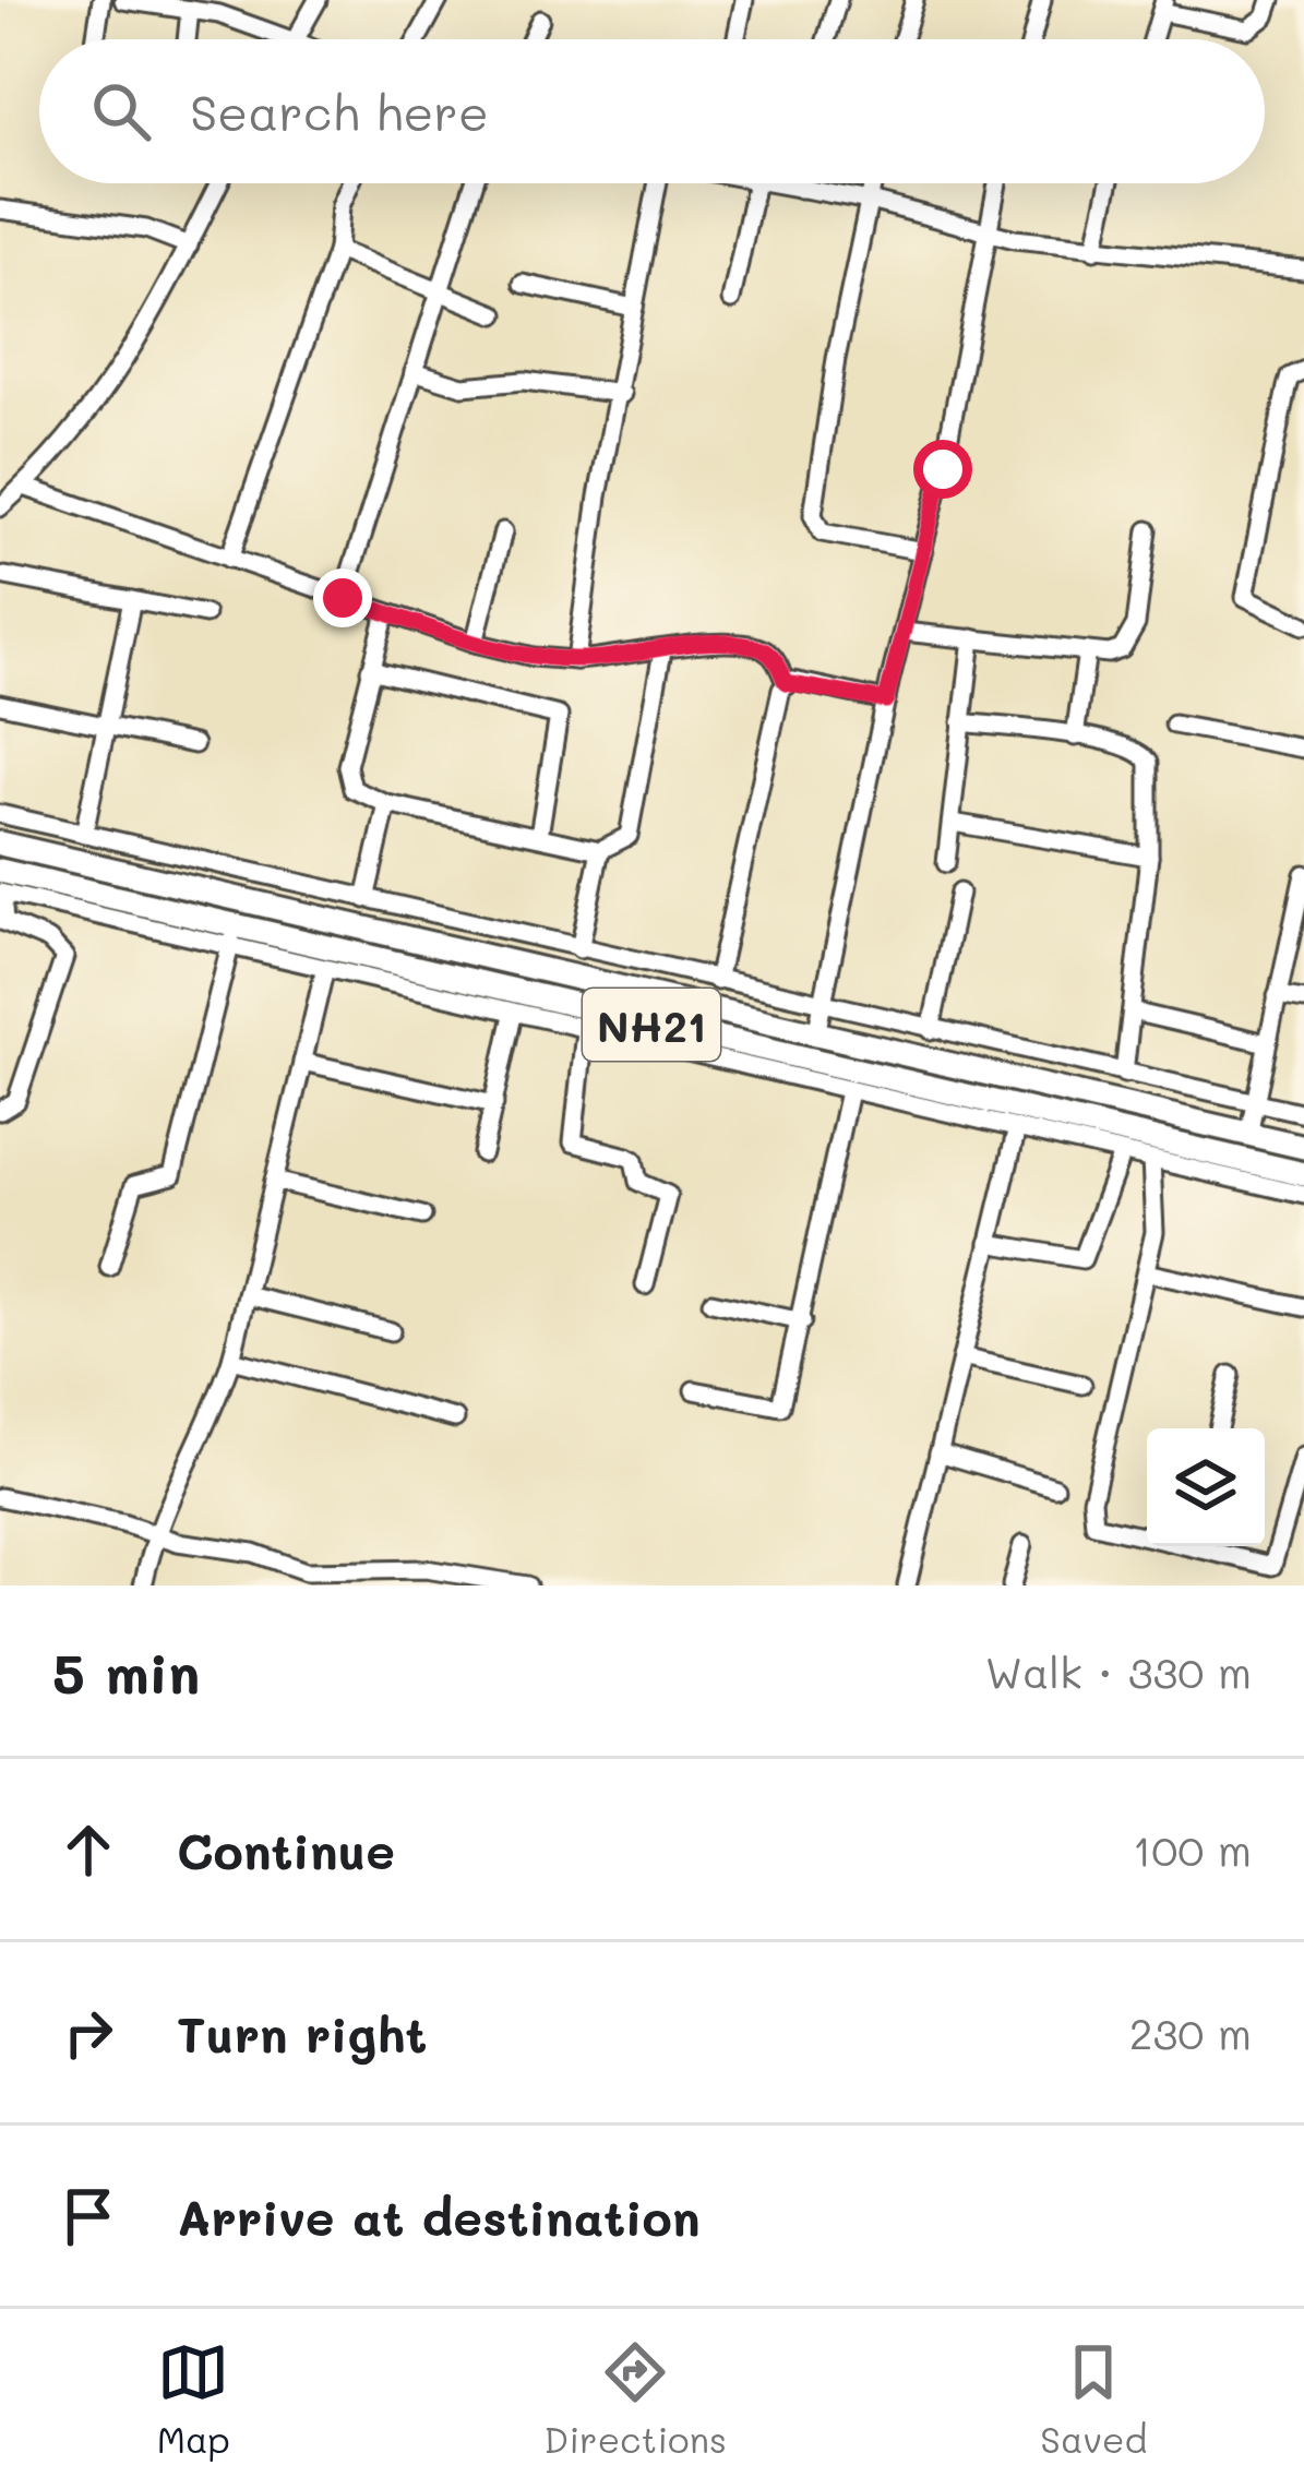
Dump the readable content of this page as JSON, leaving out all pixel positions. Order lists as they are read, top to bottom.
{
  "streets": {
    "highway": ["NH21"]
  },
  "page": {
    "search": "Search here",
    "heading": ["5 min", "Walk · 330 m"],
    "list": [
      ["Continue", "100 m"],
      ["Turn right", "230 m"],
      "Arrive at destination"
    ],
    "nav": ["Map", "Directions", "Saved"]
  }
}
